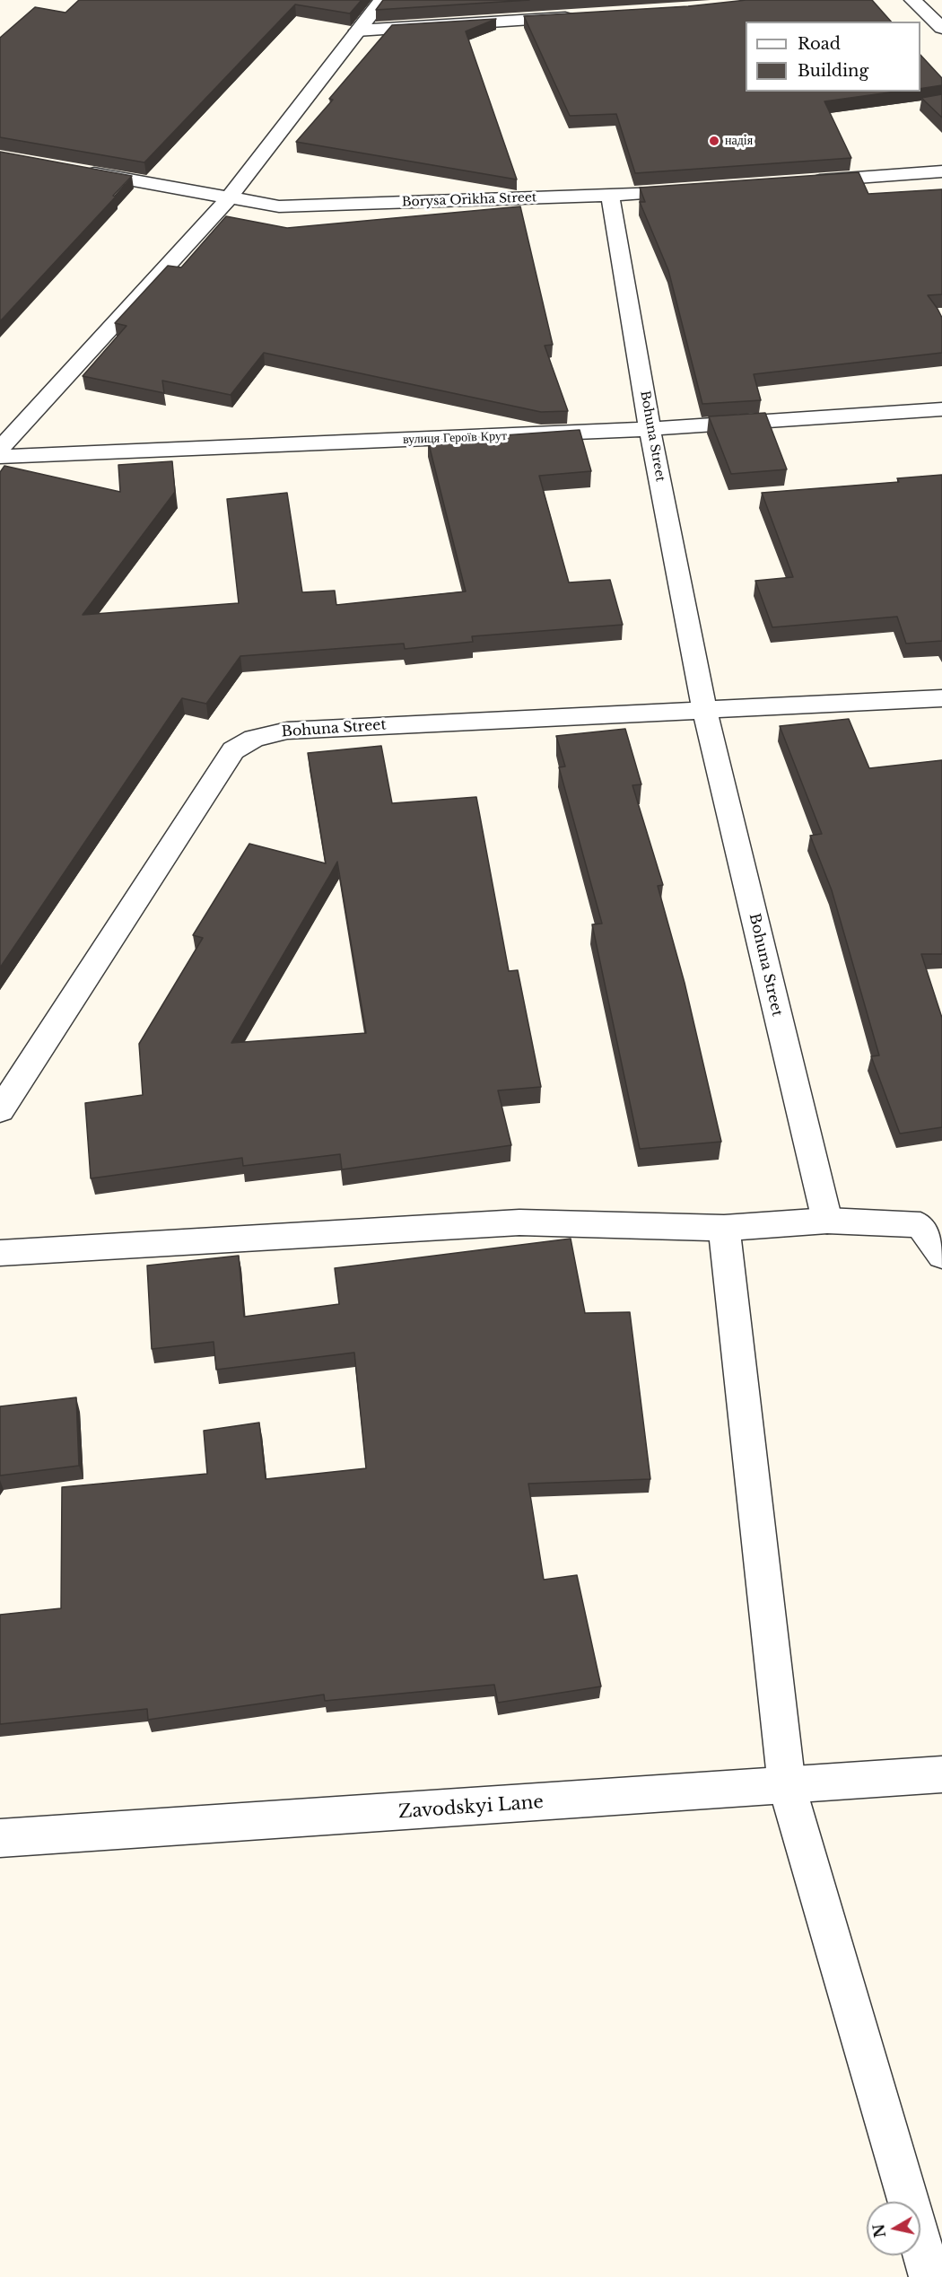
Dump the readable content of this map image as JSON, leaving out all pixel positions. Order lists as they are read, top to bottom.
{
  "streets": {
    "street": [
      "Borysa Orikha Street",
      "Bohuna Street",
      "вулиця Героїв Крут",
      "Zavodskyi Lane"
    ]
  },
  "crossings": [
    ["Borysa Orikha Street", "Bohuna Street"],
    ["Bohuna Street", "вулиця Героїв Крут"]
  ],
  "places": ["надія"],
  "legend": ["Road", "Building"],
  "north": "left"
}
